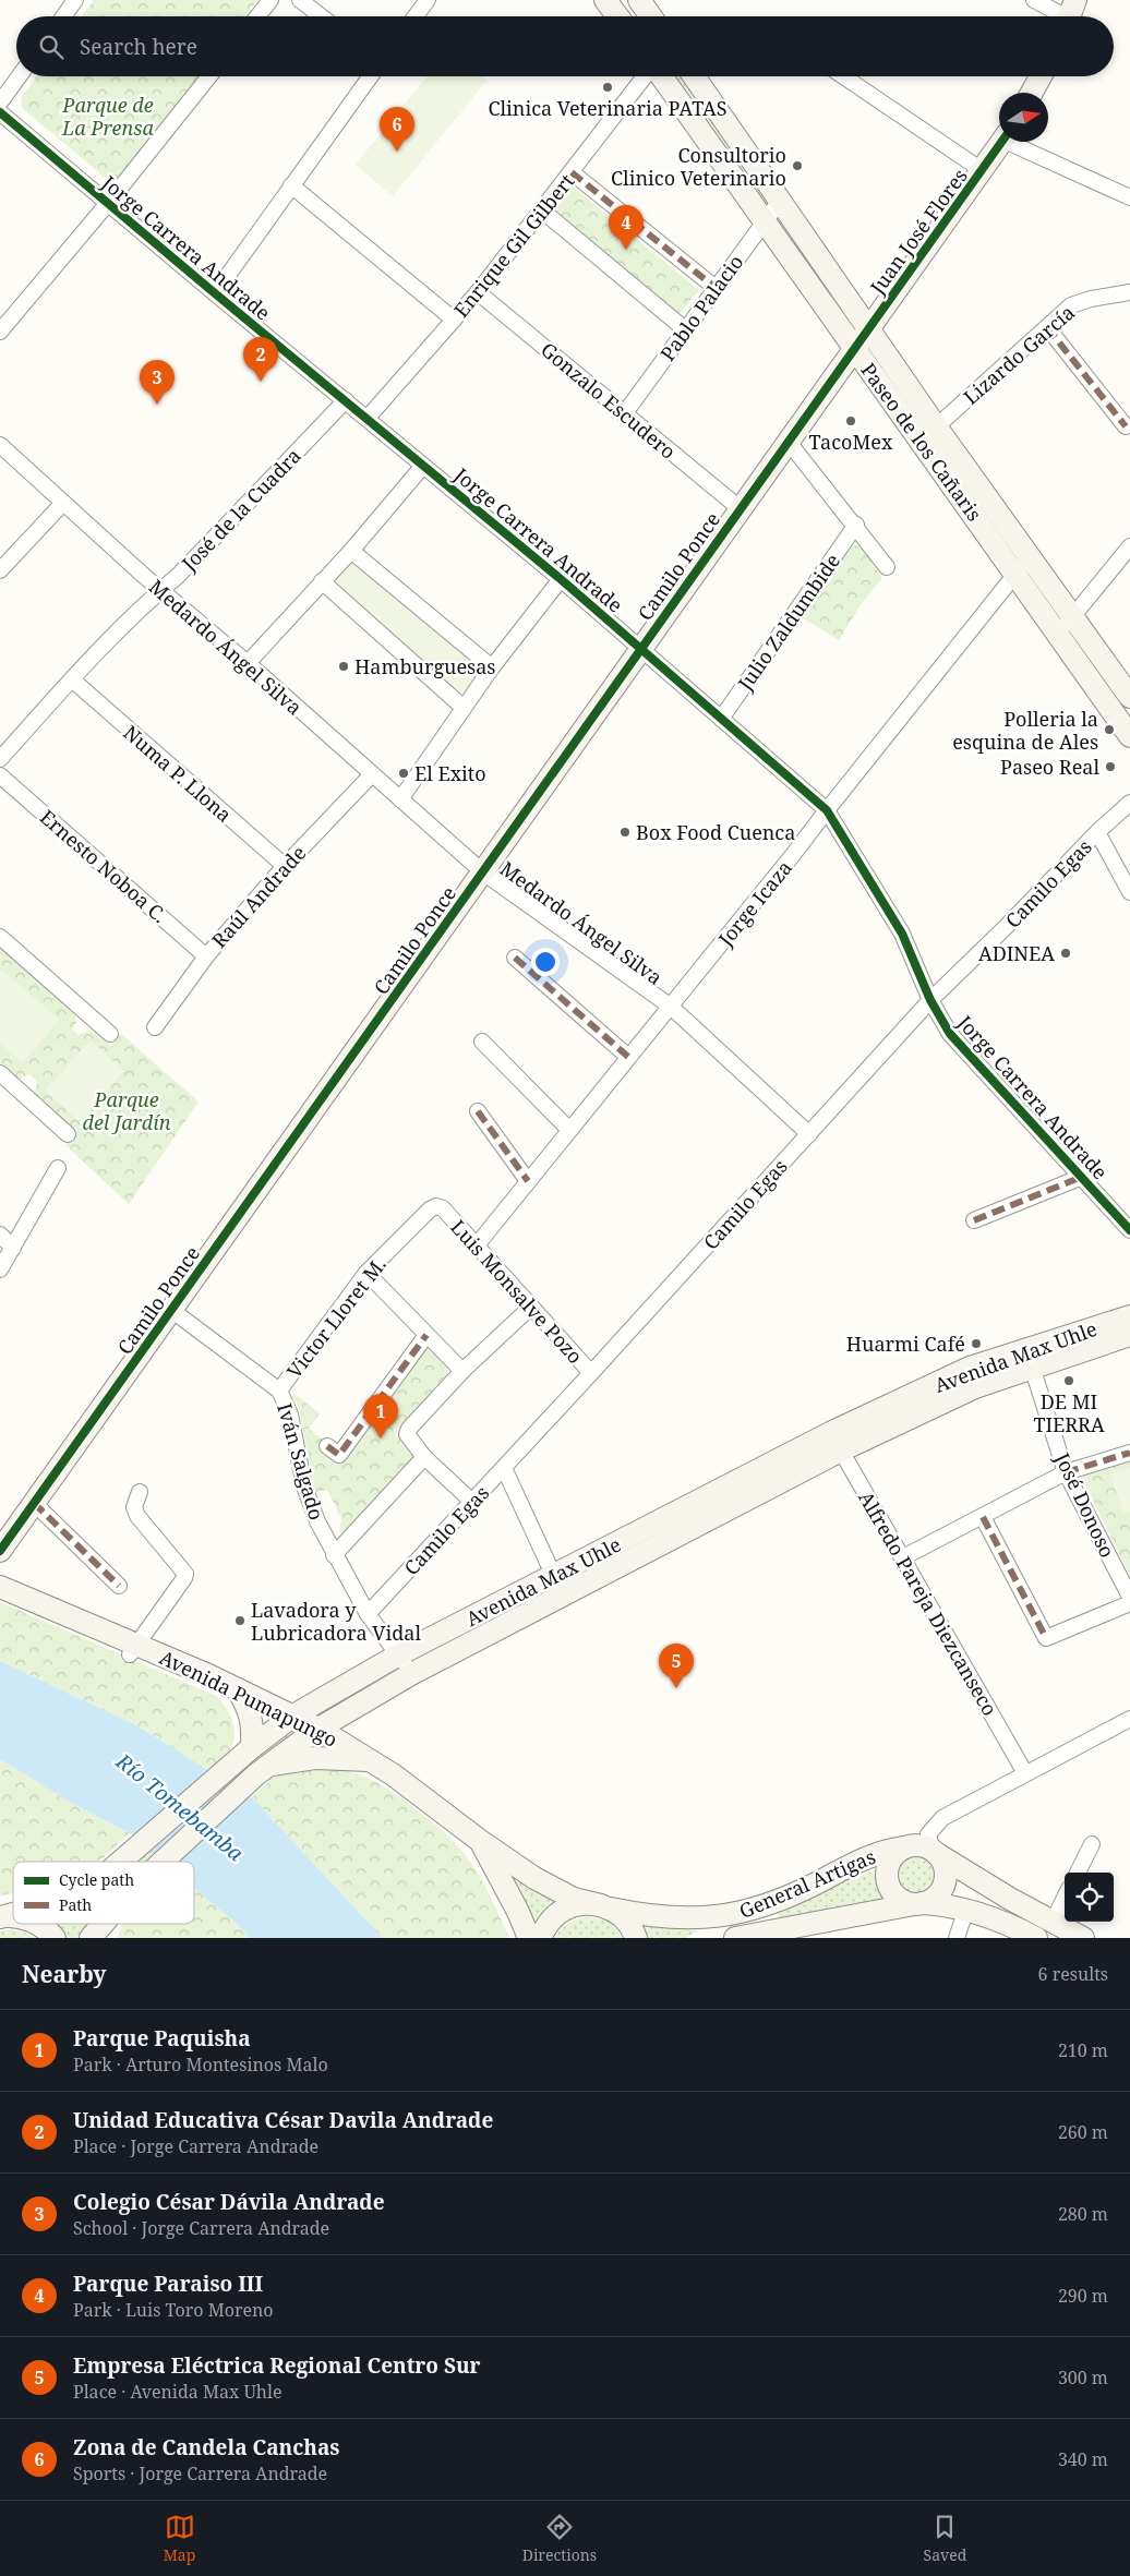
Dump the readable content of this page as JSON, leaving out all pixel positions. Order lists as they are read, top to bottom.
{
  "streets": {
    "main road": [
      "Juan José Flores",
      "Paseo de los Cañaris",
      "Camilo Ponce",
      "Avenida Max Uhle",
      "Avenida Pumapungo",
      "General Artigas"
    ],
    "street": [
      "Enrique Gil Gilbert",
      "Jorge Carrera Andrade",
      "Pablo Palacio",
      "Lizardo García",
      "Gonzalo Escudero",
      "José de la Cuadra",
      "Julio Zaldumbide",
      "Medardo Ángel Silva",
      "Numa P. Llona",
      "Ernesto Noboa C.",
      "Camilo Egas",
      "Raúl Andrade",
      "Jorge Icaza",
      "Luis Monsalve Pozo",
      "Victor Lloret M.",
      "Iván Salgado",
      "José Donoso",
      "Alfredo Pareja Diezcanseco"
    ]
  },
  "crossings": [
    ["Juan José Flores", "Paseo de los Cañaris"],
    ["Juan José Flores", "Camilo Ponce"],
    ["Enrique Gil Gilbert", "Jorge Carrera Andrade"],
    ["Enrique Gil Gilbert", "Gonzalo Escudero"],
    ["Jorge Carrera Andrade", "José de la Cuadra"],
    ["Jorge Carrera Andrade", "Camilo Ponce"],
    ["Jorge Carrera Andrade", "Julio Zaldumbide"],
    ["Jorge Carrera Andrade", "Camilo Egas"],
    ["Jorge Carrera Andrade", "Jorge Icaza"],
    ["Pablo Palacio", "Gonzalo Escudero"],
    ["Pablo Palacio", "Paseo de los Cañaris"],
    ["Lizardo García", "Paseo de los Cañaris"],
    ["Gonzalo Escudero", "Camilo Ponce"],
    ["Paseo de los Cañaris", "Camilo Ponce"],
    ["Paseo de los Cañaris", "Jorge Icaza"],
    ["José de la Cuadra", "Medardo Ángel Silva"],
    ["José de la Cuadra", "Numa P. Llona"],
    ["Camilo Ponce", "Medardo Ángel Silva"],
    ["Camilo Ponce", "Iván Salgado"],
    ["Medardo Ángel Silva", "Camilo Egas"],
    ["Medardo Ángel Silva", "Raúl Andrade"],
    ["Medardo Ángel Silva", "Jorge Icaza"],
    ["Numa P. Llona", "Raúl Andrade"],
    ["Ernesto Noboa C.", "Raúl Andrade"],
    ["Camilo Egas", "Luis Monsalve Pozo"],
    ["Camilo Egas", "Iván Salgado"],
    ["Jorge Icaza", "Luis Monsalve Pozo"],
    ["Luis Monsalve Pozo", "Victor Lloret M."],
    ["Victor Lloret M.", "Iván Salgado"],
    ["Avenida Max Uhle", "Iván Salgado"],
    ["Avenida Max Uhle", "José Donoso"],
    ["Avenida Max Uhle", "Alfredo Pareja Diezcanseco"],
    ["Avenida Max Uhle", "Avenida Pumapungo"],
    ["Avenida Pumapungo", "General Artigas"]
  ],
  "water": ["Río Tomebamba"],
  "parks": ["Parque de La Prensa", "Parque del Jardín"],
  "places": [
    "Clinica Veterinaria PATAS",
    "Consultorio Clinico Veterinario",
    "TacoMex",
    "Hamburguesas",
    "Polleria la esquina de Ales",
    "Paseo Real",
    "El Exito",
    "Box Food Cuenca",
    "ADINEA",
    "Huarmi Café",
    "DE MI TIERRA",
    "Lavadora y Lubricadora Vidal"
  ],
  "legend": ["Cycle path", "Path"],
  "north": "right",
  "page": {
    "search": "Search here",
    "pins": [
      "6",
      "4",
      "2",
      "3",
      "1",
      "5"
    ],
    "heading": ["Nearby", "6 results"],
    "list": [
      {
        "mark": "1",
        "name": "Parque Paquisha",
        "note": "Park · Arturo Montesinos Malo",
        "value": "210 m"
      },
      {
        "mark": "2",
        "name": "Unidad Educativa César Davila Andrade",
        "note": "Place · Jorge Carrera Andrade",
        "value": "260 m"
      },
      {
        "mark": "3",
        "name": "Colegio César Dávila Andrade",
        "note": "School · Jorge Carrera Andrade",
        "value": "280 m"
      },
      {
        "mark": "4",
        "name": "Parque Paraiso III",
        "note": "Park · Luis Toro Moreno",
        "value": "290 m"
      },
      {
        "mark": "5",
        "name": "Empresa Eléctrica Regional Centro Sur",
        "note": "Place · Avenida Max Uhle",
        "value": "300 m"
      },
      {
        "mark": "6",
        "name": "Zona de Candela Canchas",
        "note": "Sports · Jorge Carrera Andrade",
        "value": "340 m"
      }
    ],
    "nav": ["Map", "Directions", "Saved"]
  }
}
